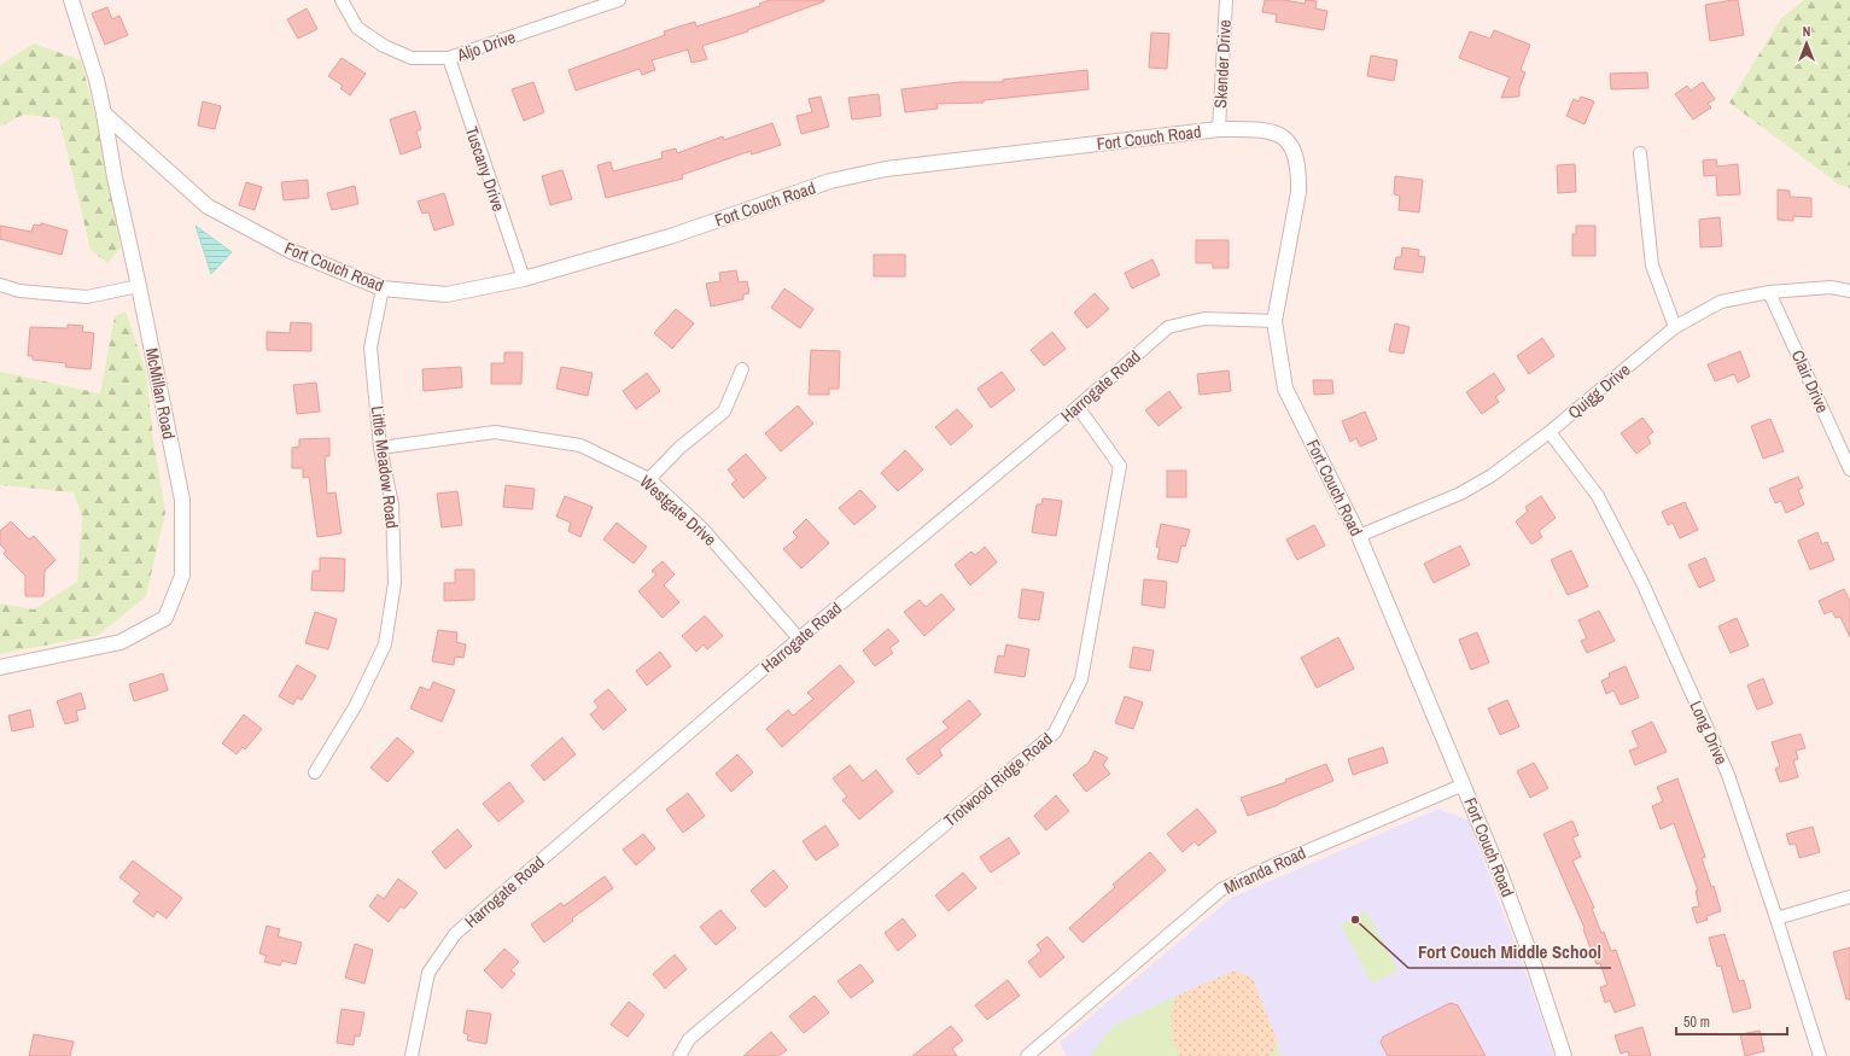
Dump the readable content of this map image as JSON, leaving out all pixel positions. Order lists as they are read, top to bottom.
{
  "streets": {
    "street": [
      "Aljo Drive",
      "Skender Drive",
      "Fort Couch Road",
      "Tuscany Drive",
      "Clair Drive",
      "Harrogate Road",
      "Quigg Drive",
      "McMillan Road",
      "Little Meadow Road",
      "Westgate Drive",
      "Long Drive",
      "Trotwood Ridge Road",
      "Miranda Road"
    ]
  },
  "crossings": [
    ["Aljo Drive", "Tuscany Drive"],
    ["Skender Drive", "Fort Couch Road"],
    ["Fort Couch Road", "Tuscany Drive"],
    ["Fort Couch Road", "Harrogate Road"],
    ["Fort Couch Road", "Quigg Drive"],
    ["Fort Couch Road", "McMillan Road"],
    ["Fort Couch Road", "Little Meadow Road"],
    ["Fort Couch Road", "Miranda Road"],
    ["Clair Drive", "Quigg Drive"],
    ["Harrogate Road", "Westgate Drive"],
    ["Harrogate Road", "Trotwood Ridge Road"],
    ["Quigg Drive", "Long Drive"],
    ["Little Meadow Road", "Westgate Drive"]
  ],
  "places": ["Fort Couch Middle School"],
  "scale_bar": "50 m",
  "north": "top"
}
